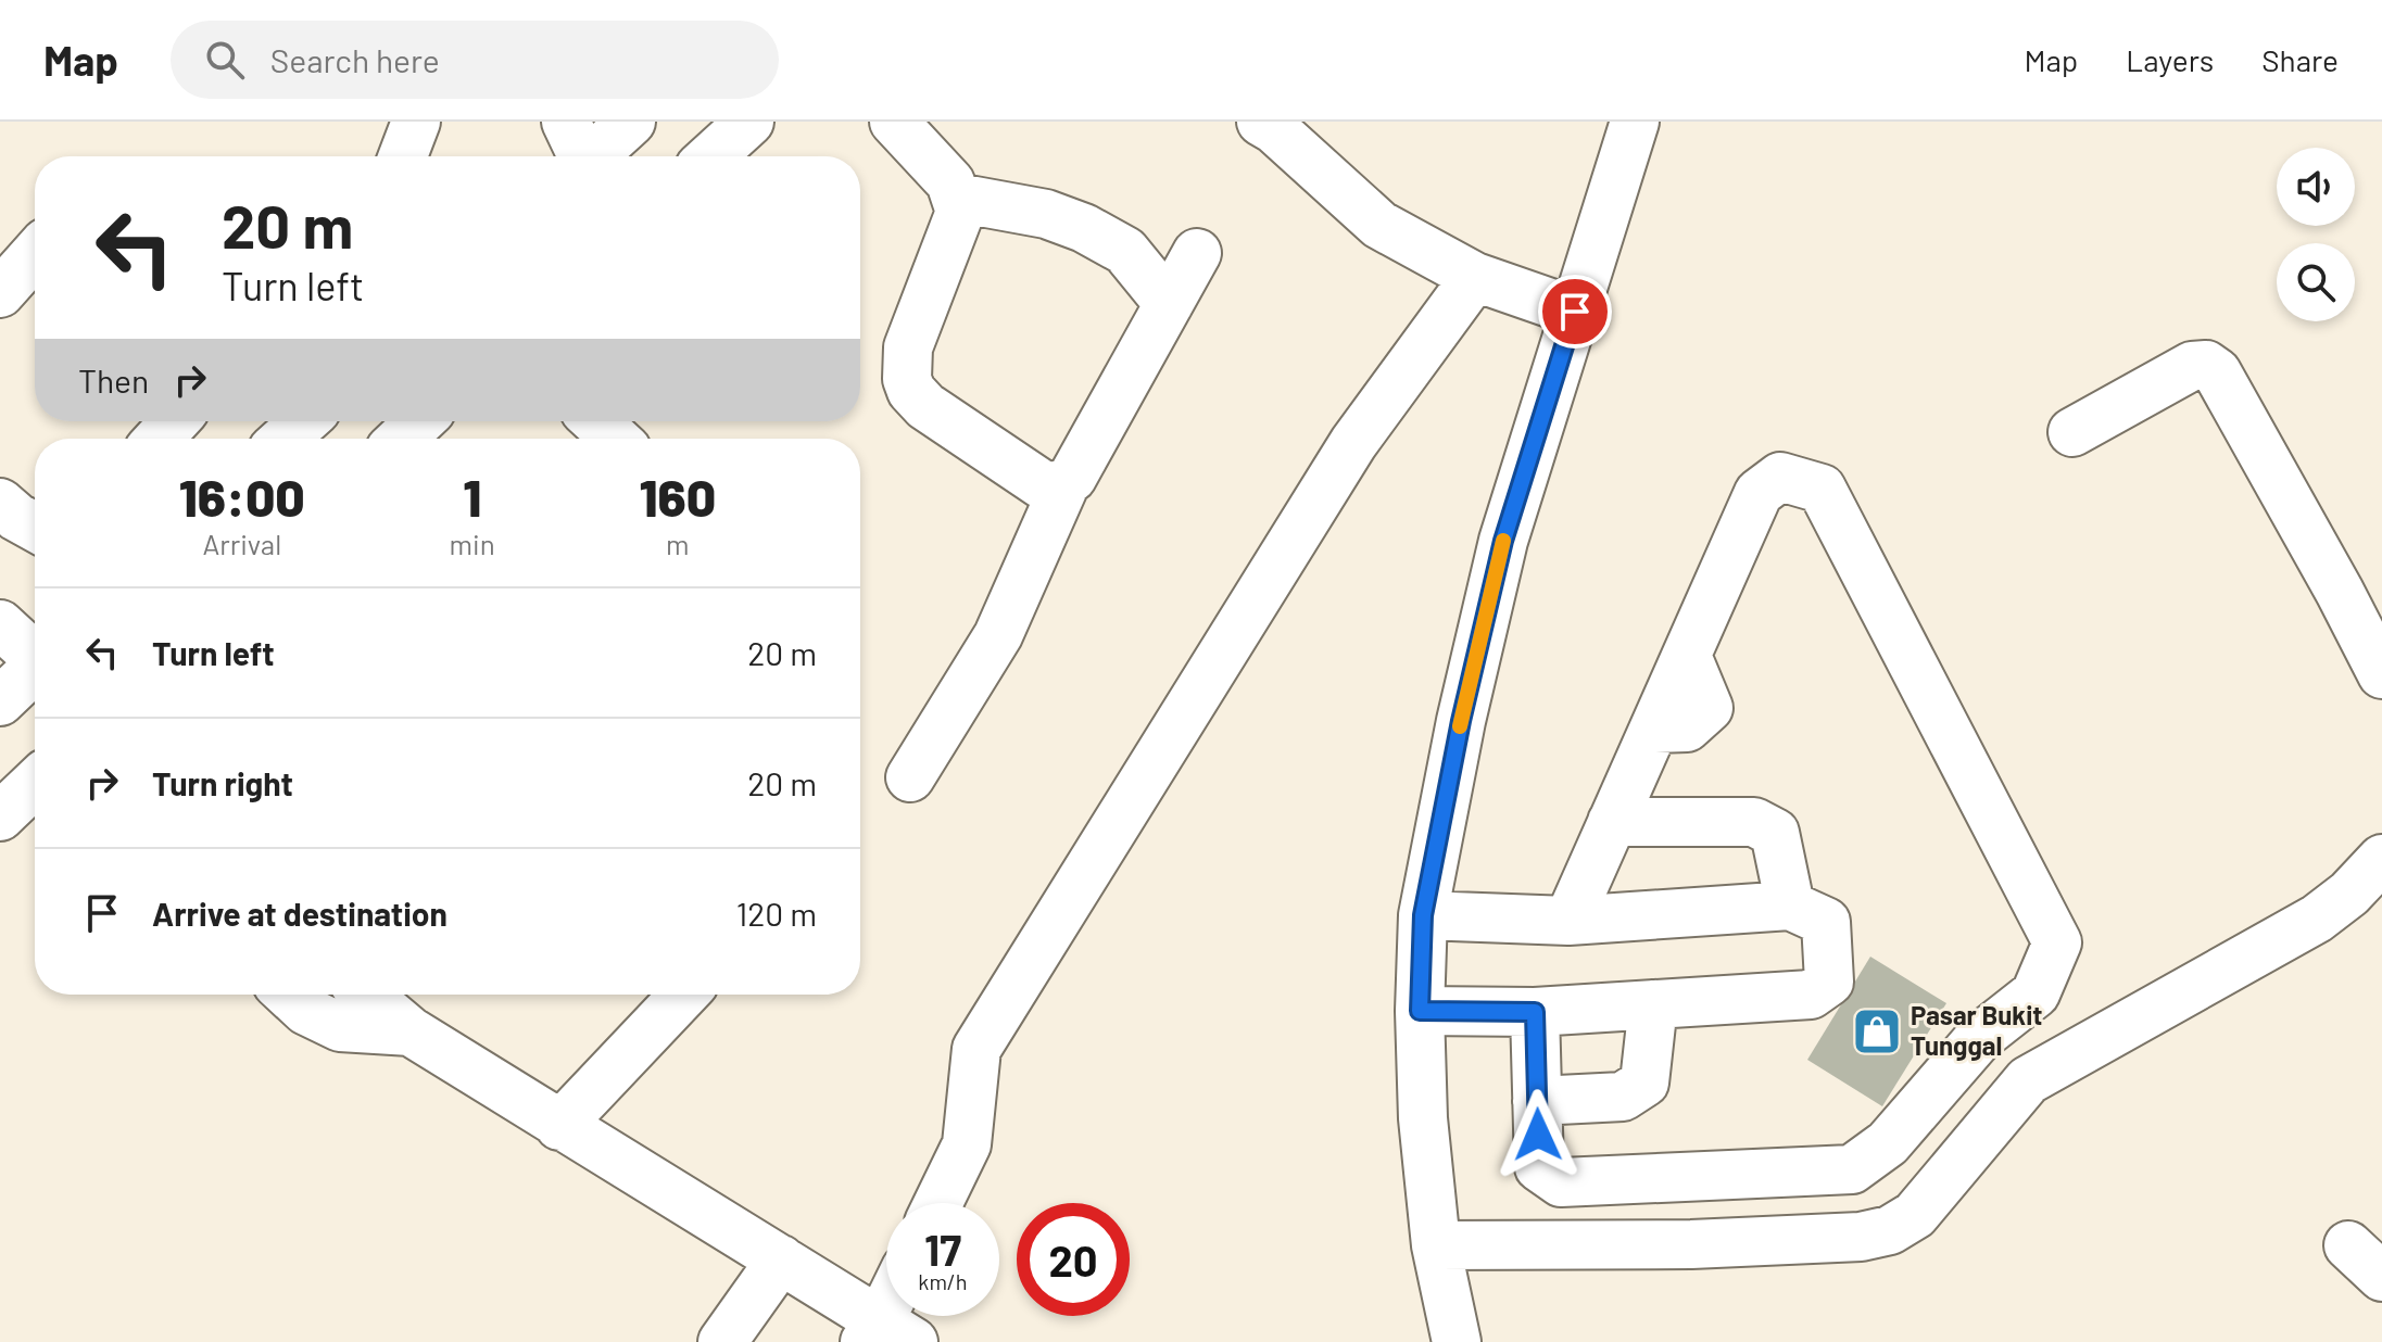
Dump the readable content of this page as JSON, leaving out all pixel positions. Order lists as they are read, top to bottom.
{
  "places": {
    "shop": ["Pasar Bukit Tunggal"]
  },
  "page": {
    "header": "Map",
    "search": "Search here",
    "nav": ["Map", "Layers", "Share"],
    "turn": ["20 m", "Turn left"],
    "then": "Then",
    "eta": [
      "16:00",
      "Arrival",
      "1",
      "min",
      "160",
      "m"
    ],
    "list": [
      {
        "name": "Turn left",
        "value": "20 m"
      },
      {
        "name": "Turn right",
        "value": "20 m"
      },
      {
        "name": "Arrive at destination",
        "value": "120 m"
      }
    ],
    "speed": "17 km/h",
    "limit": "20"
  }
}
